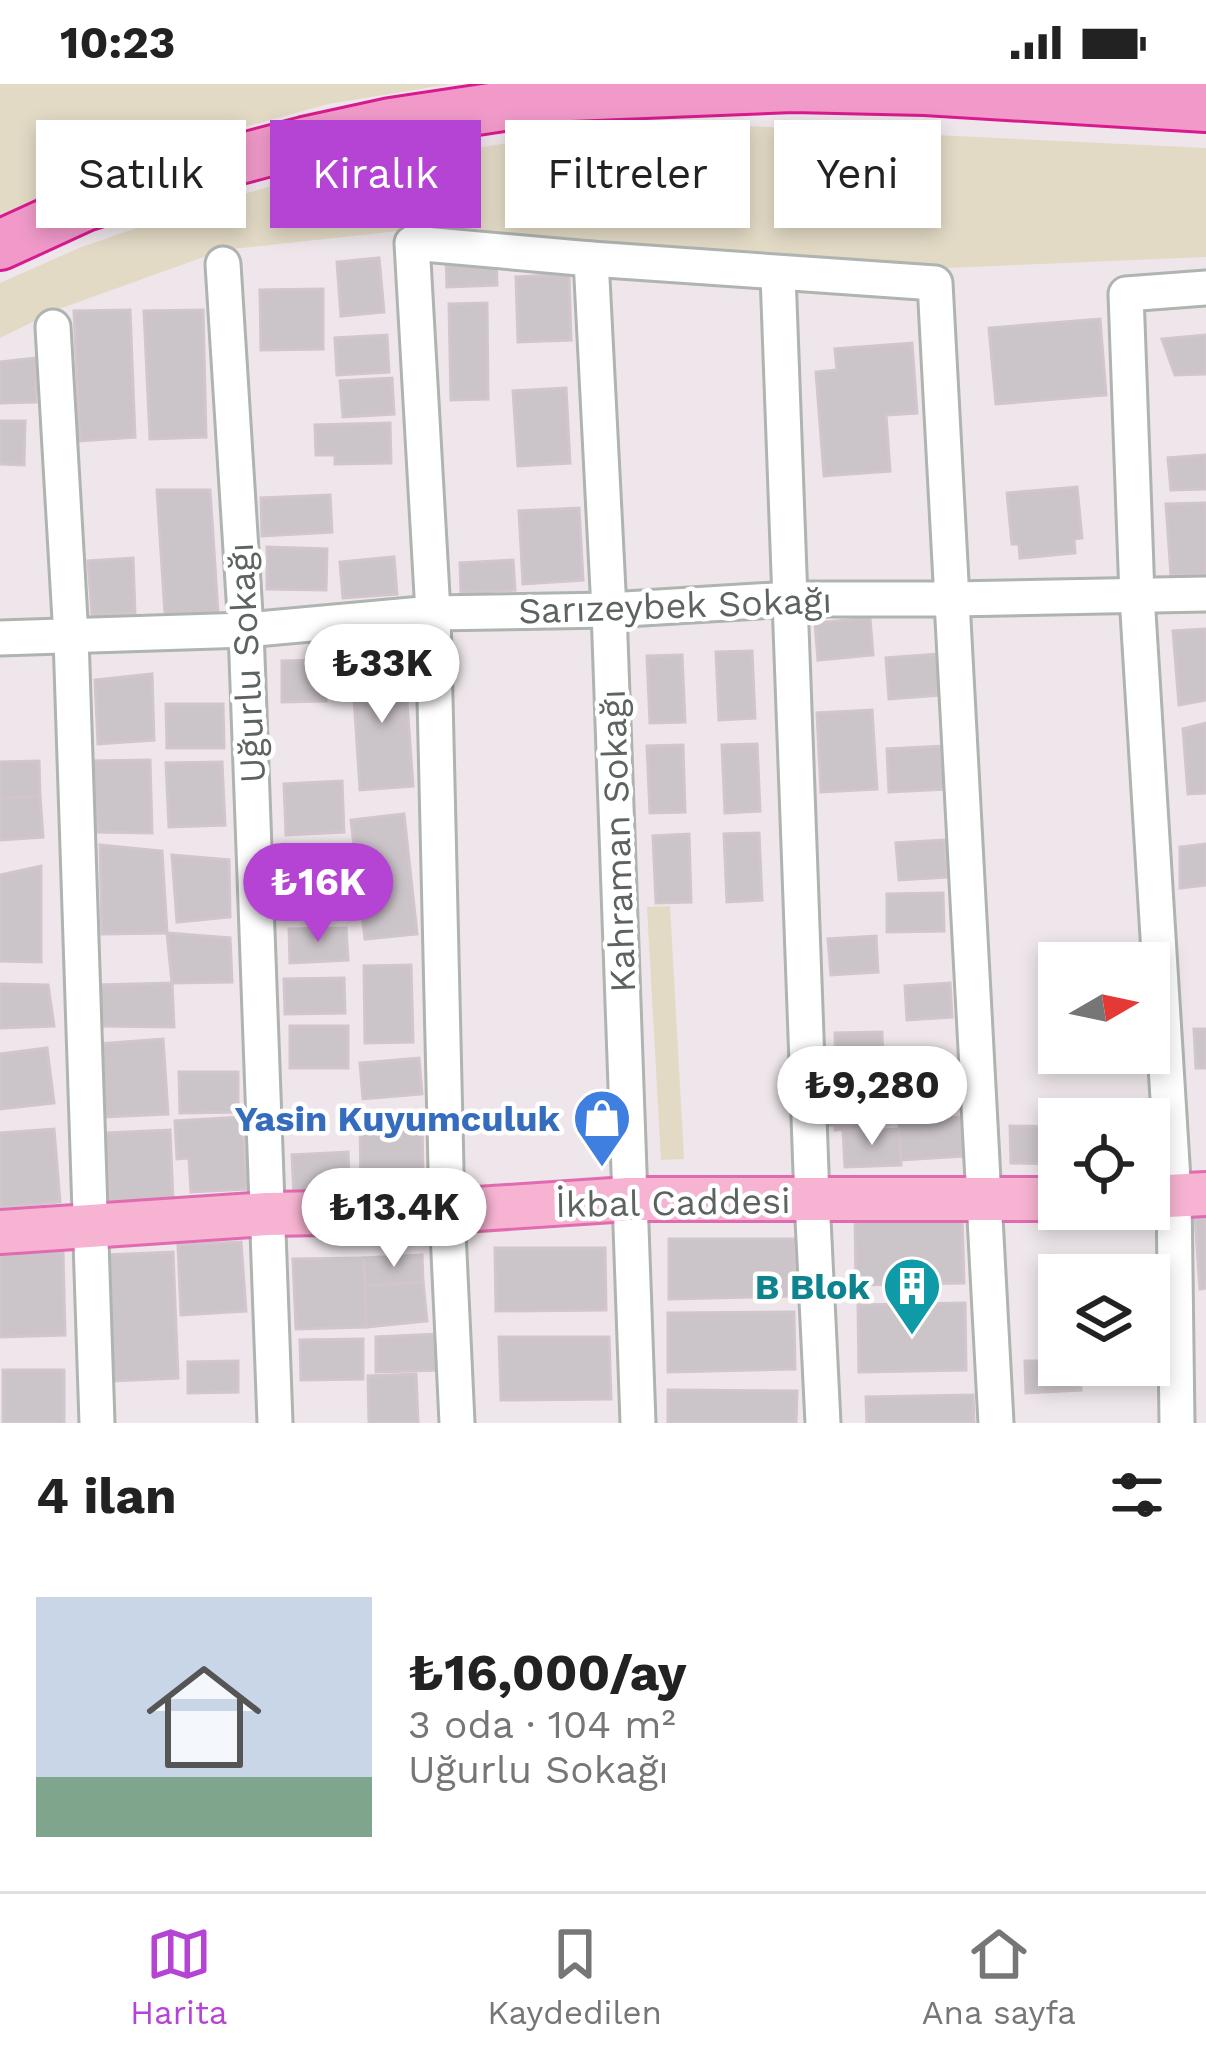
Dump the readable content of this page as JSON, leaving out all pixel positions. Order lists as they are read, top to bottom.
{
  "streets": {
    "main road": ["İkbal Caddesi"],
    "street": ["Sarızeybek Sokağı", "Uğurlu Sokağı", "Kahraman Sokağı"]
  },
  "crossings": [
    ["Sarızeybek Sokağı", "Uğurlu Sokağı"],
    ["Sarızeybek Sokağı", "Kahraman Sokağı"],
    ["Uğurlu Sokağı", "İkbal Caddesi"],
    ["Kahraman Sokağı", "İkbal Caddesi"]
  ],
  "places": {
    "shop": ["Yasin Kuyumculuk"],
    "building": ["B Blok"]
  },
  "north": "right",
  "page": {
    "status": "10:23",
    "chip": [
      "Satılık",
      "Kiralık",
      "Filtreler",
      "Yeni"
    ],
    "price": [
      "₺33K",
      "₺16K",
      "₺9,280",
      "₺13.4K"
    ],
    "heading": "4 ilan",
    "list": [
      {
        "name": "₺16,000/ay",
        "note": "3 oda · 104 m² · Uğurlu Sokağı"
      }
    ],
    "tabs": ["Harita", "Kaydedilen", "Ana sayfa"]
  }
}
